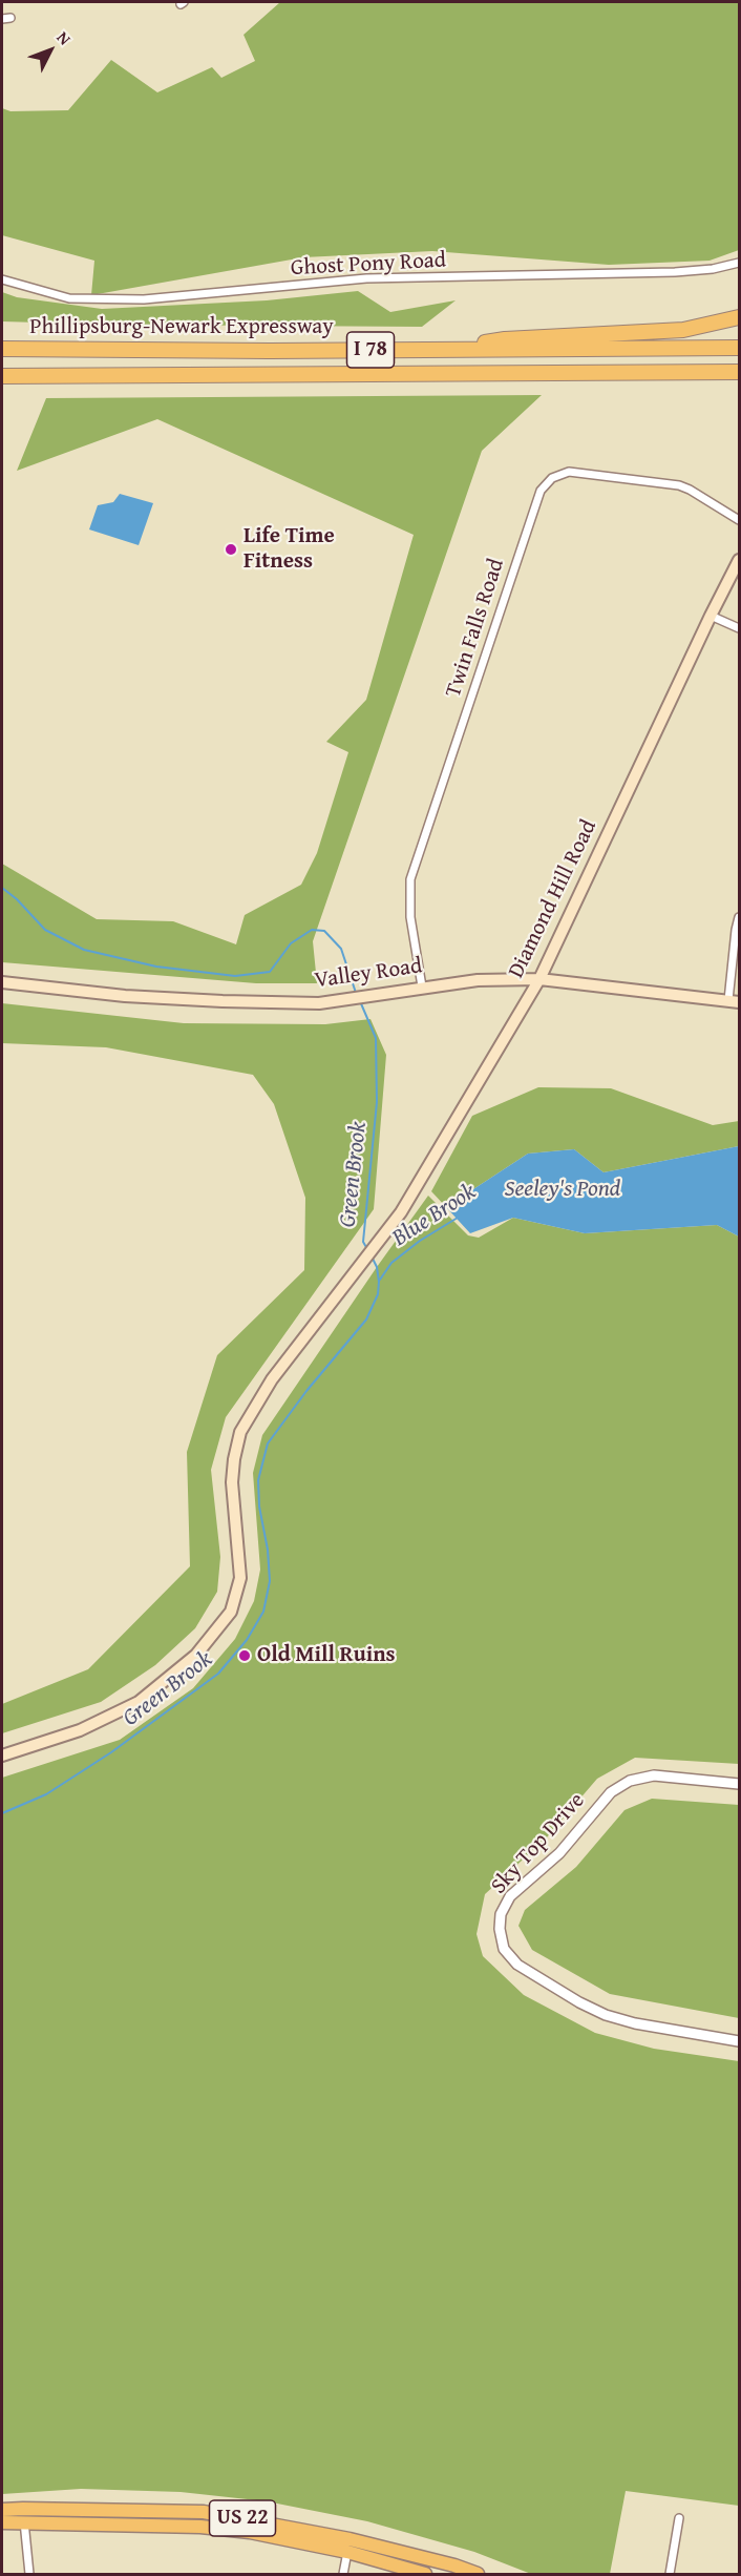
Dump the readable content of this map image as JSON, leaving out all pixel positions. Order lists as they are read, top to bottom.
{
  "streets": {
    "highway": ["Phillipsburg-Newark Expressway", "I 78", "US 22"],
    "main road": ["Diamond Hill Road", "Valley Road"],
    "street": ["Ghost Pony Road", "Twin Falls Road", "Sky Top Drive"]
  },
  "crossings": [
    ["Twin Falls Road", "Valley Road"],
    ["Diamond Hill Road", "Valley Road"]
  ],
  "water": ["Green Brook", "Seeley's Pond", "Blue Brook"],
  "places": ["Life Time Fitness", "Old Mill Ruins"],
  "north": "top right"
}
